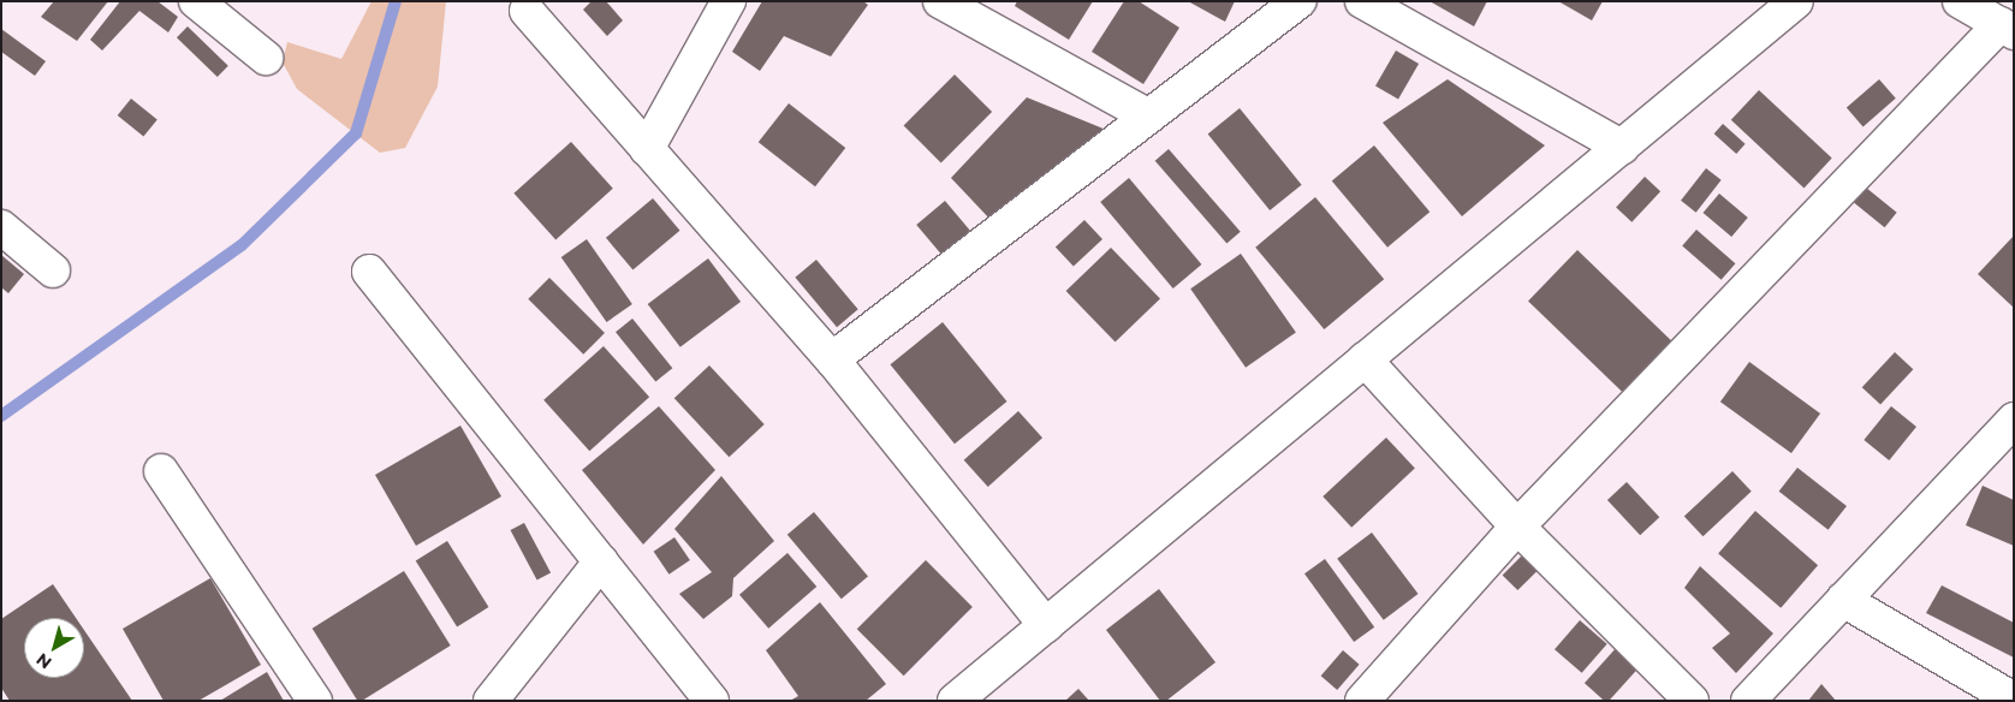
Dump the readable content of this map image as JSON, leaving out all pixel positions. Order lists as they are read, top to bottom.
{
  "north": "bottom left"
}
